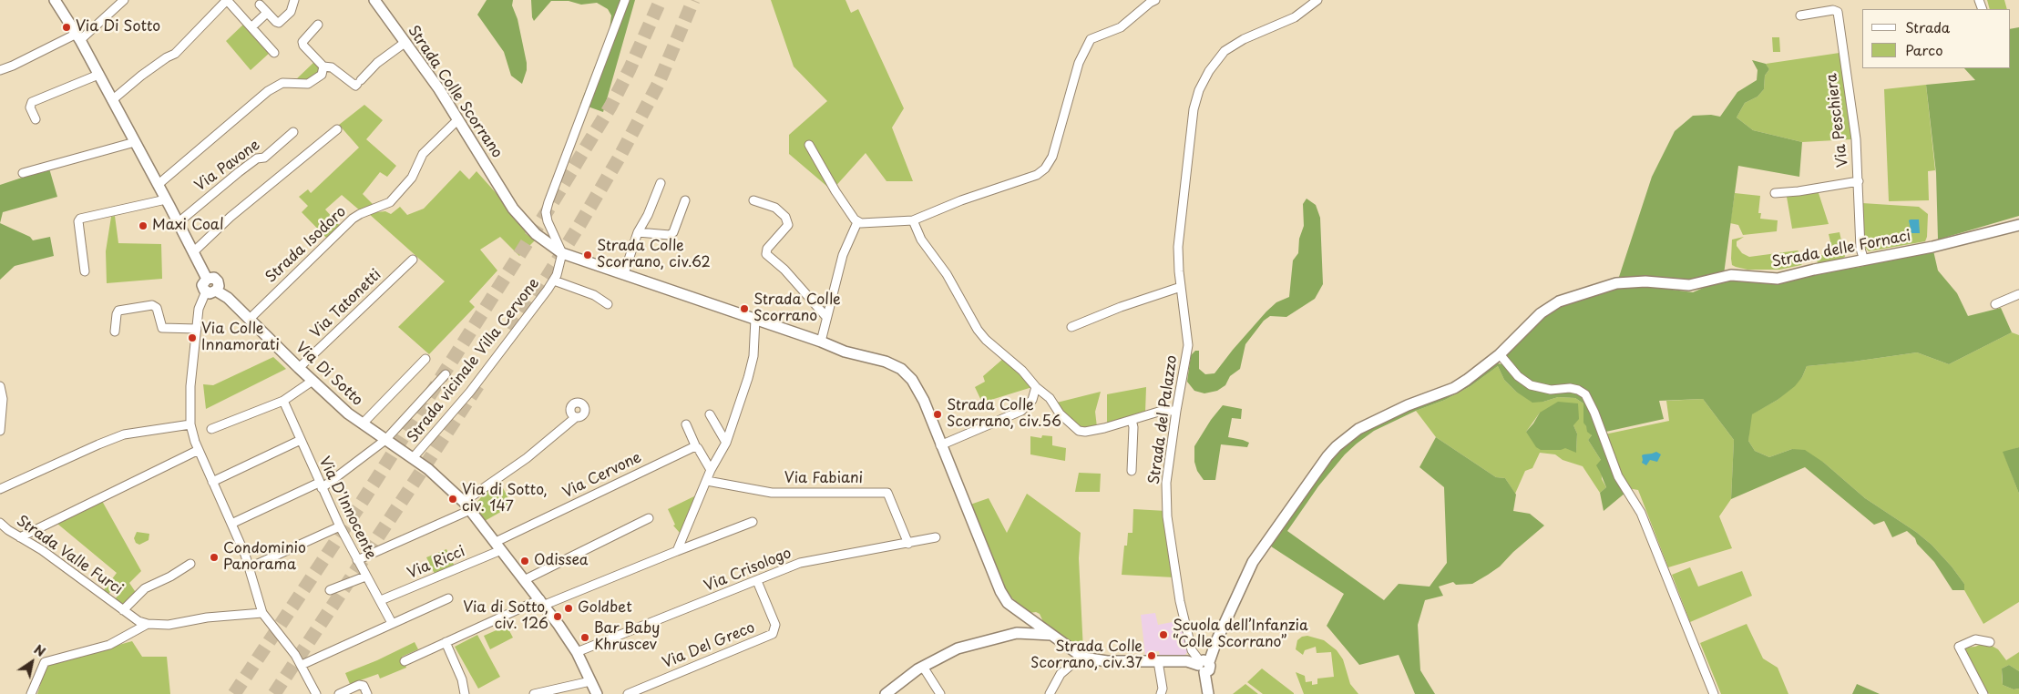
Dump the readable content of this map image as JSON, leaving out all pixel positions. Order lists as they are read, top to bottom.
{
  "streets": {
    "street": [
      "Strada Colle Scorrano",
      "Via Peschiera",
      "Via Pavone",
      "Strada Isodoro",
      "Strada delle Fornaci",
      "Via Tatonetti",
      "Strada vicinale Villa Cervone",
      "Via Di Sotto",
      "Strada del Palazzo",
      "Via Cervone",
      "Via Fabiani",
      "Via D'Innocente",
      "Strada Valle Furci",
      "Via Ricci",
      "Via Crisologo",
      "Via Del Greco"
    ]
  },
  "crossings": [
    ["Strada Colle Scorrano", "Strada Isodoro"],
    ["Strada Colle Scorrano", "Strada delle Fornaci"],
    ["Strada Colle Scorrano", "Strada vicinale Villa Cervone"],
    ["Strada Colle Scorrano", "Strada del Palazzo"],
    ["Via Peschiera", "Strada delle Fornaci"],
    ["Strada Isodoro", "Via Di Sotto"],
    ["Strada delle Fornaci", "Strada del Palazzo"],
    ["Via Tatonetti", "Via Di Sotto"],
    ["Strada vicinale Villa Cervone", "Via Di Sotto"],
    ["Via Di Sotto", "Via Cervone"],
    ["Via Di Sotto", "Via Ricci"],
    ["Via Di Sotto", "Via Crisologo"],
    ["Via Cervone", "Via Ricci"],
    ["Via Fabiani", "Via Crisologo"],
    ["Via D'Innocente", "Via Ricci"],
    ["Via Crisologo", "Via Del Greco"]
  ],
  "places": [
    "Via Di Sotto",
    "Maxi Coal",
    "Strada Colle Scorrano, civ.62",
    "Strada Colle Scorrano",
    "Via Colle Innamorati",
    "Strada Colle Scorrano, civ.56",
    "Via di Sotto, civ. 147",
    "Condominio Panorama",
    "Odissea",
    "Goldbet",
    "Via di Sotto, civ. 126",
    "Scuola dell’Infanzia “Colle Scorrano”",
    "Bar Baby Khruscev",
    "Strada Colle Scorrano, civ.37"
  ],
  "legend": ["Strada", "Parco"],
  "north": "top right"
}
